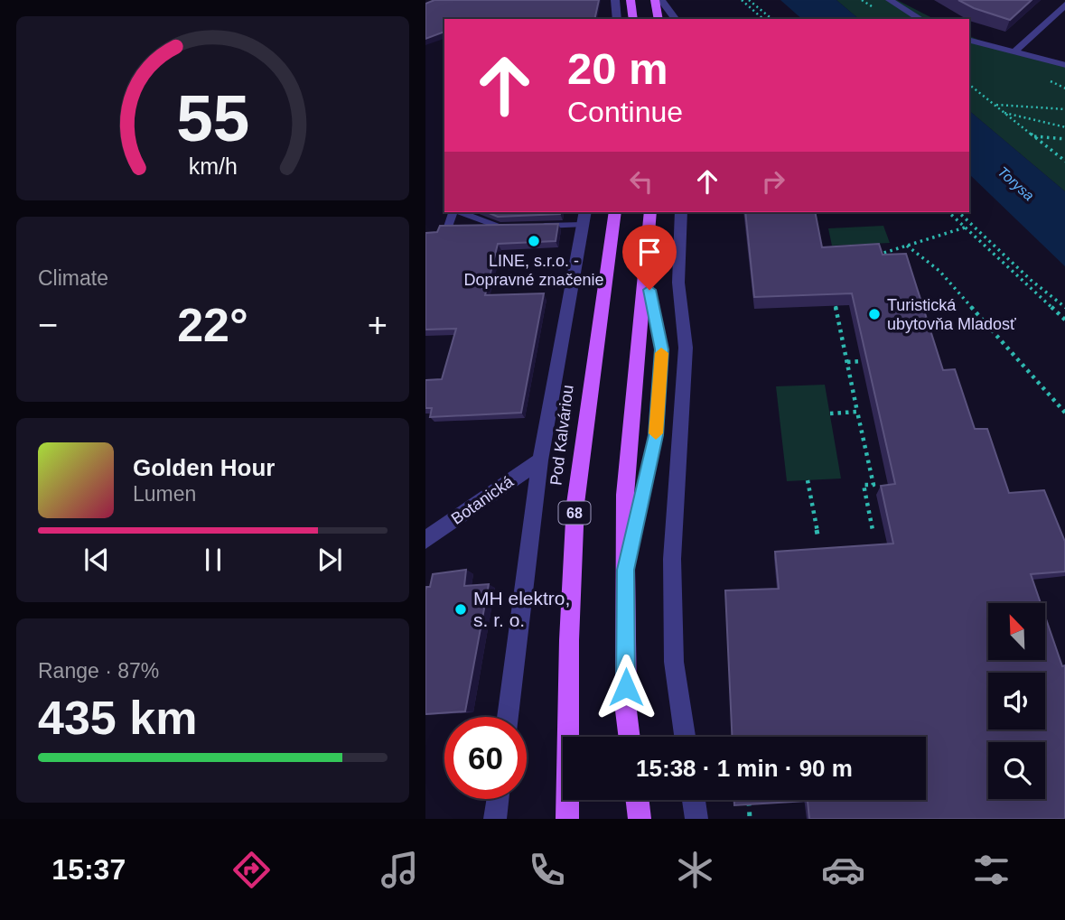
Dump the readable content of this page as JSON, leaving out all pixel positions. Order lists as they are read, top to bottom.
{
  "streets": {
    "main road": ["Pod Kalváriou", "68"],
    "street": ["Botanická"]
  },
  "crossings": [
    ["Pod Kalváriou", "Botanická"]
  ],
  "water": ["Torysa"],
  "places": ["LINE, s.r.o. - Dopravné značenie", "Turistická ubytovňa Mladosť", "MH elektro, s. r. o."],
  "north": "top left",
  "page": {
    "turn": ["20 m", "Continue"],
    "tile": [
      "Climate",
      ["Range · 87%", "435 km"]
    ],
    "heat": ["−", "22°", "+"],
    "song": ["Golden Hour", "Lumen"],
    "limit": "60",
    "trip": "15:38 · 1 min · 90 m",
    "tabs": "15:37",
    "gauge": ["55", "km/h"]
  }
}
